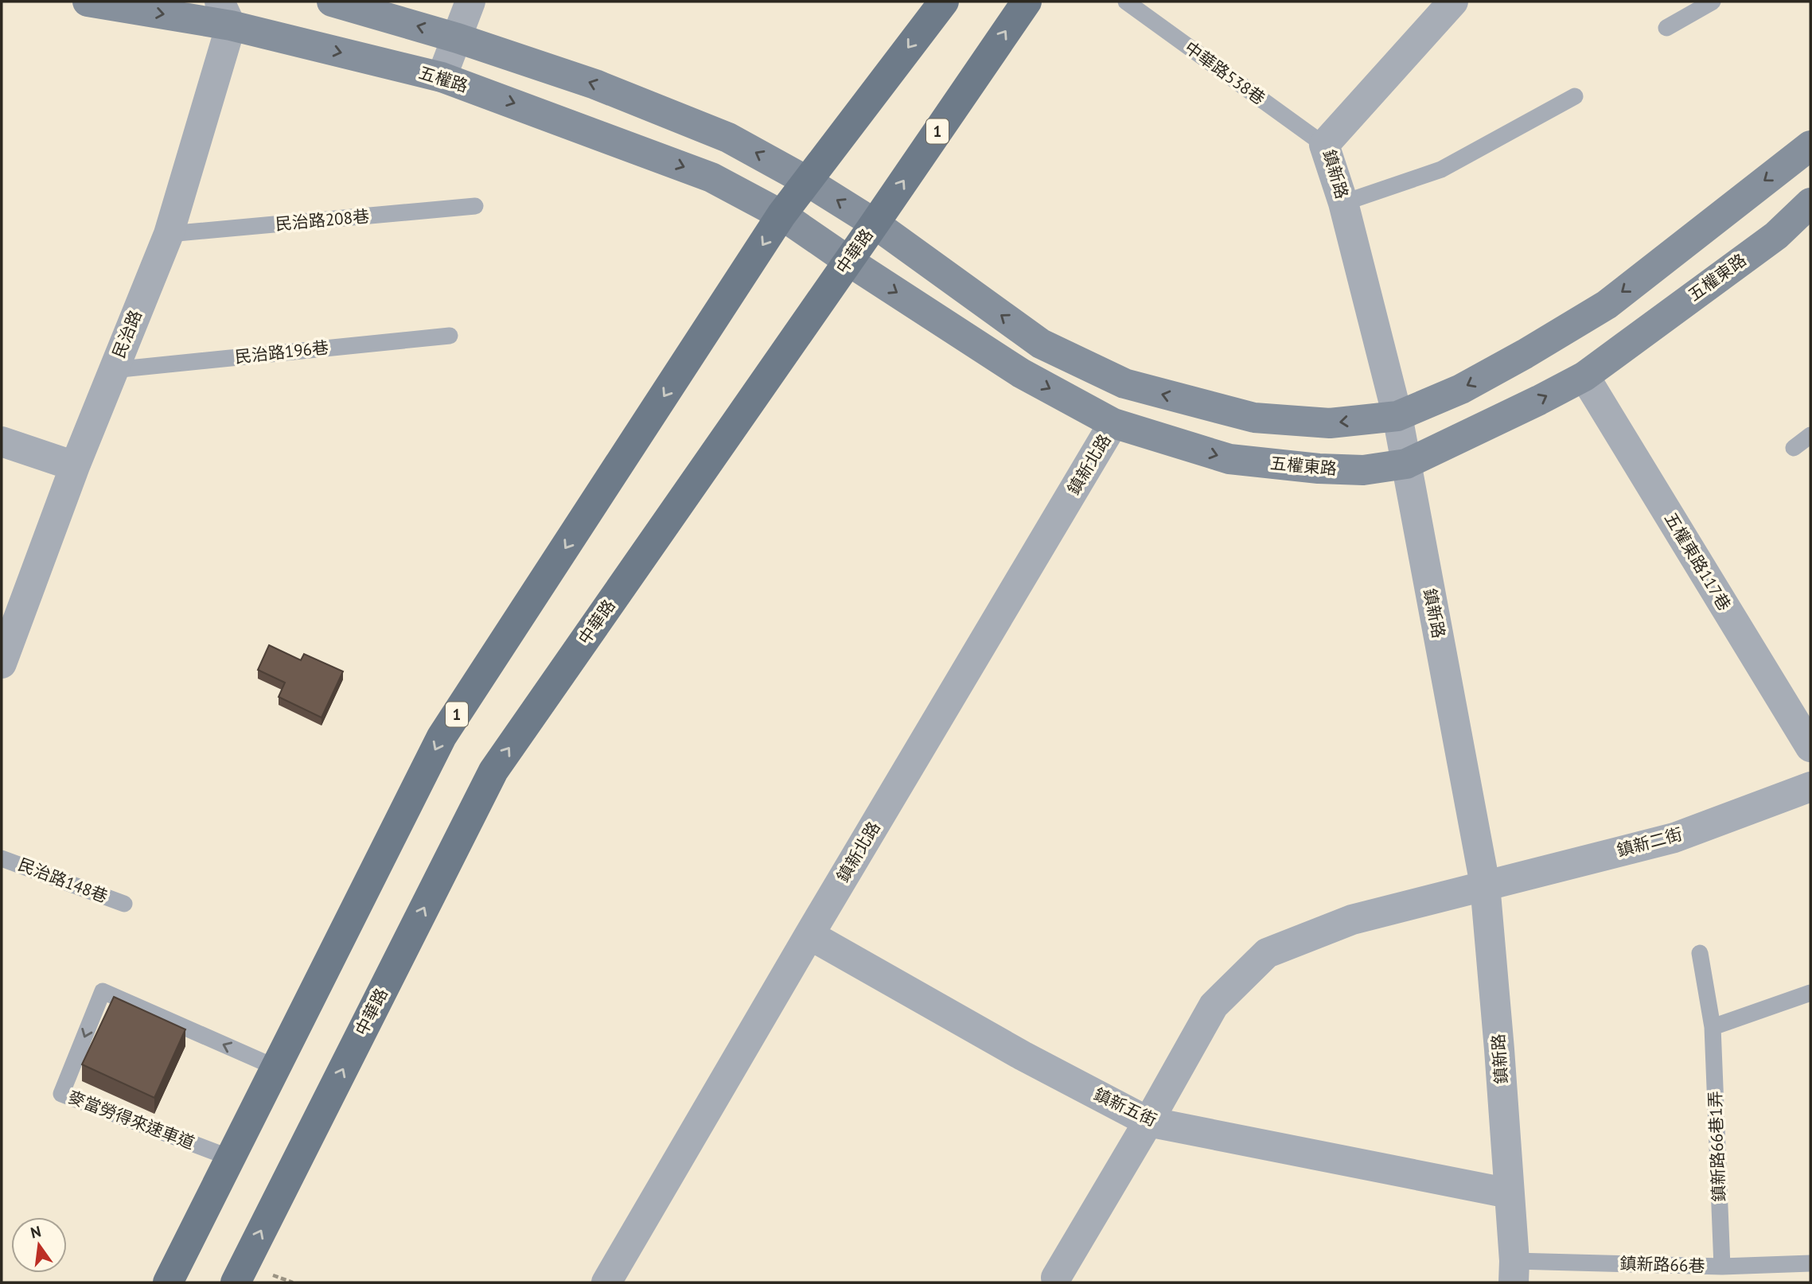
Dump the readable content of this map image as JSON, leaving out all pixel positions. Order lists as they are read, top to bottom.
{
  "streets": {
    "main road": ["1", "中華路"],
    "street": [
      "五權路",
      "鎮新路",
      "五權東路",
      "民治路",
      "鎮新北路",
      "五權東路117巷",
      "鎮新二街",
      "鎮新五街"
    ],
    "lane": [
      "中華路538巷",
      "民治路208巷",
      "民治路196巷",
      "民治路148巷",
      "麥當勞得來速車道",
      "鎮新路66巷1弄",
      "鎮新路66巷"
    ]
  },
  "crossings": [
    ["中華路538巷", "鎮新路"],
    ["五權路", "1"],
    ["五權路", "五權東路"],
    ["五權路", "民治路"],
    ["1", "五權東路"],
    ["1", "麥當勞得來速車道"],
    ["鎮新路", "五權東路"],
    ["鎮新路", "鎮新二街"],
    ["鎮新路", "鎮新五街"],
    ["鎮新路", "鎮新路66巷"],
    ["民治路208巷", "民治路"],
    ["中華路", "五權東路"],
    ["五權東路", "鎮新北路"],
    ["五權東路", "五權東路117巷"],
    ["民治路", "民治路196巷"],
    ["鎮新北路", "鎮新五街"],
    ["鎮新二街", "鎮新五街"],
    ["鎮新路66巷1弄", "鎮新路66巷"]
  ],
  "north": "top"
}
